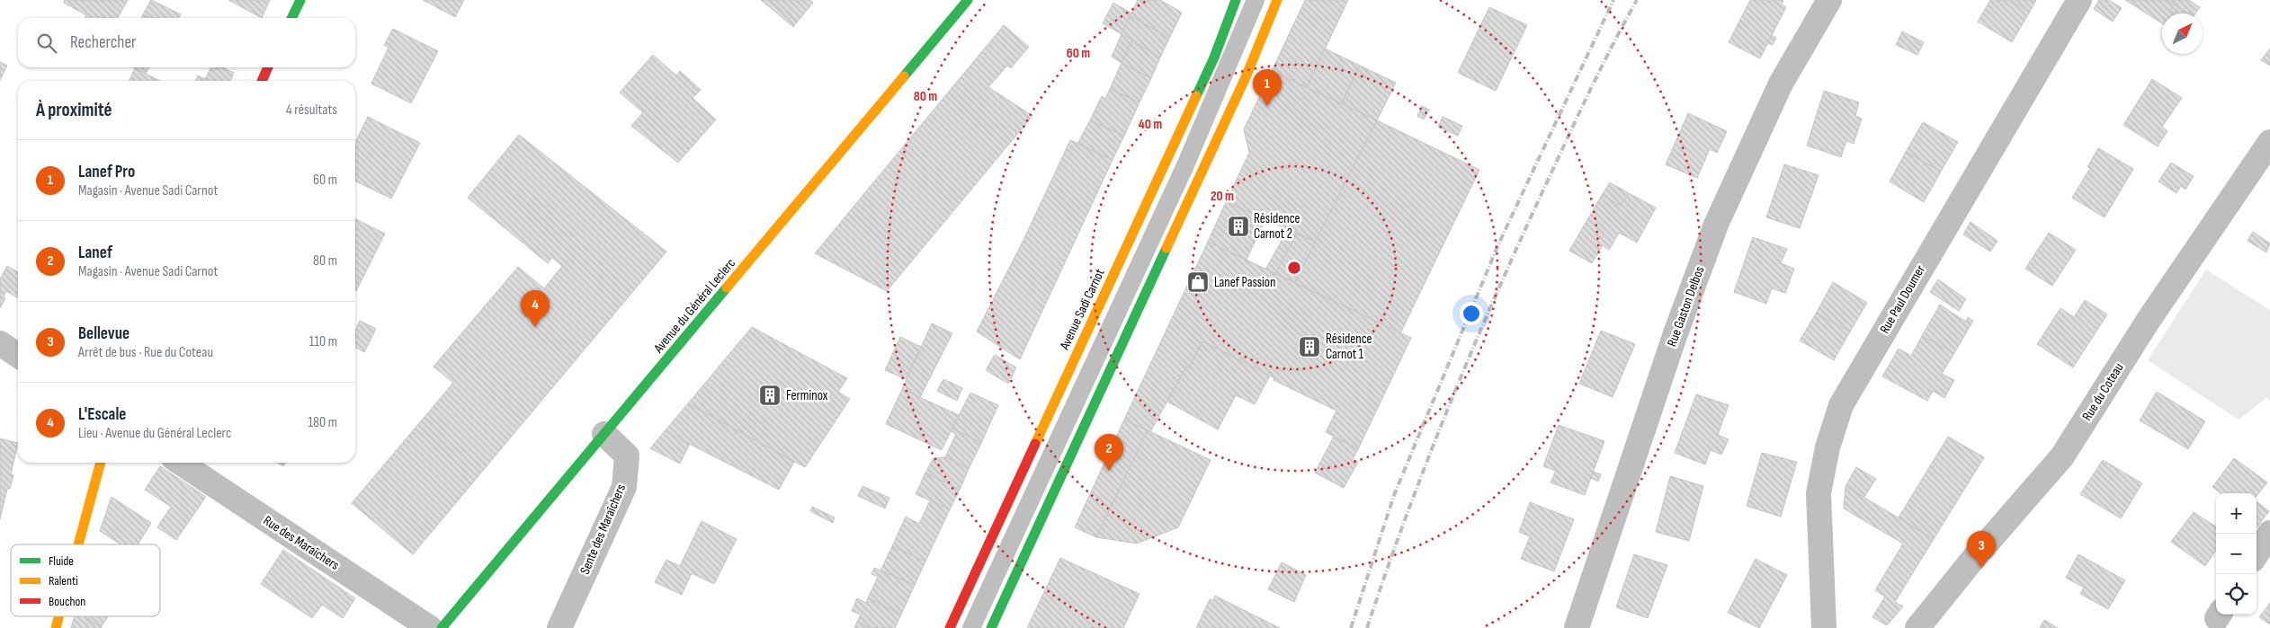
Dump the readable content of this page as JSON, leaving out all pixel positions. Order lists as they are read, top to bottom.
{
  "streets": {
    "main road": ["Avenue du Général Leclerc", "Avenue Sadi Carnot"],
    "street": [
      "Rue Paul Doumer",
      "Rue Gaston Delbos",
      "Rue du Coteau",
      "Sente des Maraîchers",
      "Rue des Maraîchers"
    ]
  },
  "crossings": [
    ["Avenue du Général Leclerc", "Sente des Maraîchers"]
  ],
  "places": {
    "building": ["Résidence Carnot 2", "Résidence Carnot 1", "Ferminox"],
    "shop": ["Lanef Passion"]
  },
  "legend": ["Fluide", "Ralenti", "Bouchon"],
  "north": "top right",
  "page": {
    "search": "Rechercher",
    "pins": [
      "1",
      "4",
      "2",
      "3"
    ],
    "heading": ["À proximité", "4 résultats"],
    "list": [
      {
        "mark": "1",
        "name": "Lanef Pro",
        "note": "Magasin · Avenue Sadi Carnot",
        "value": "60 m"
      },
      {
        "mark": "2",
        "name": "Lanef",
        "note": "Magasin · Avenue Sadi Carnot",
        "value": "80 m"
      },
      {
        "mark": "3",
        "name": "Bellevue",
        "note": "Arrêt de bus · Rue du Coteau",
        "value": "110 m"
      },
      {
        "mark": "4",
        "name": "L'Escale",
        "note": "Lieu · Avenue du Général Leclerc",
        "value": "180 m"
      }
    ],
    "map_buttons": ["+", "−"]
  },
  "rings": [
    "60 m",
    "80 m",
    "40 m",
    "20 m"
  ]
}
